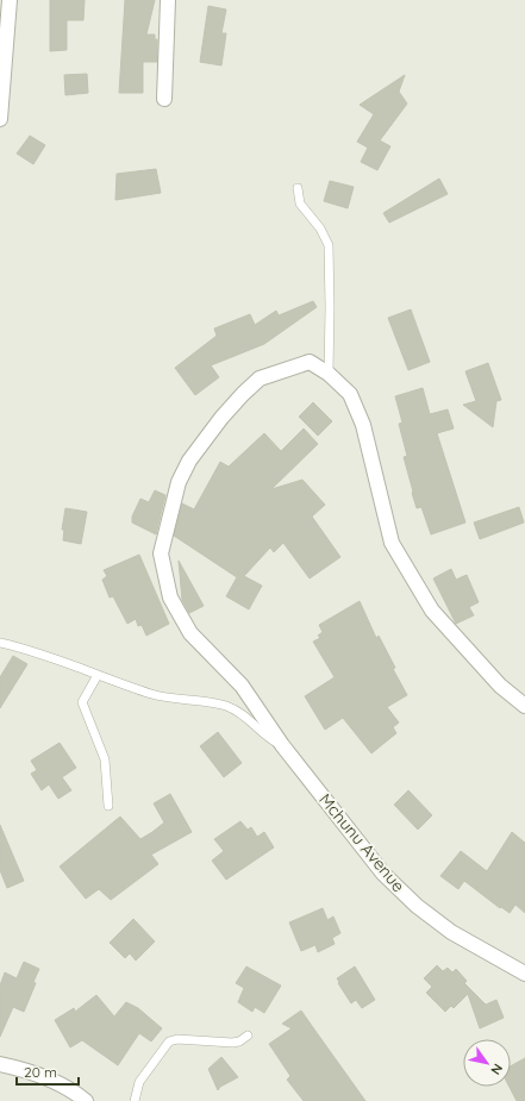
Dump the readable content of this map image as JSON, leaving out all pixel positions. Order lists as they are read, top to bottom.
{
  "streets": {
    "street": ["Mchunu Avenue"]
  },
  "scale_bar": "20 m",
  "north": "bottom right"
}
